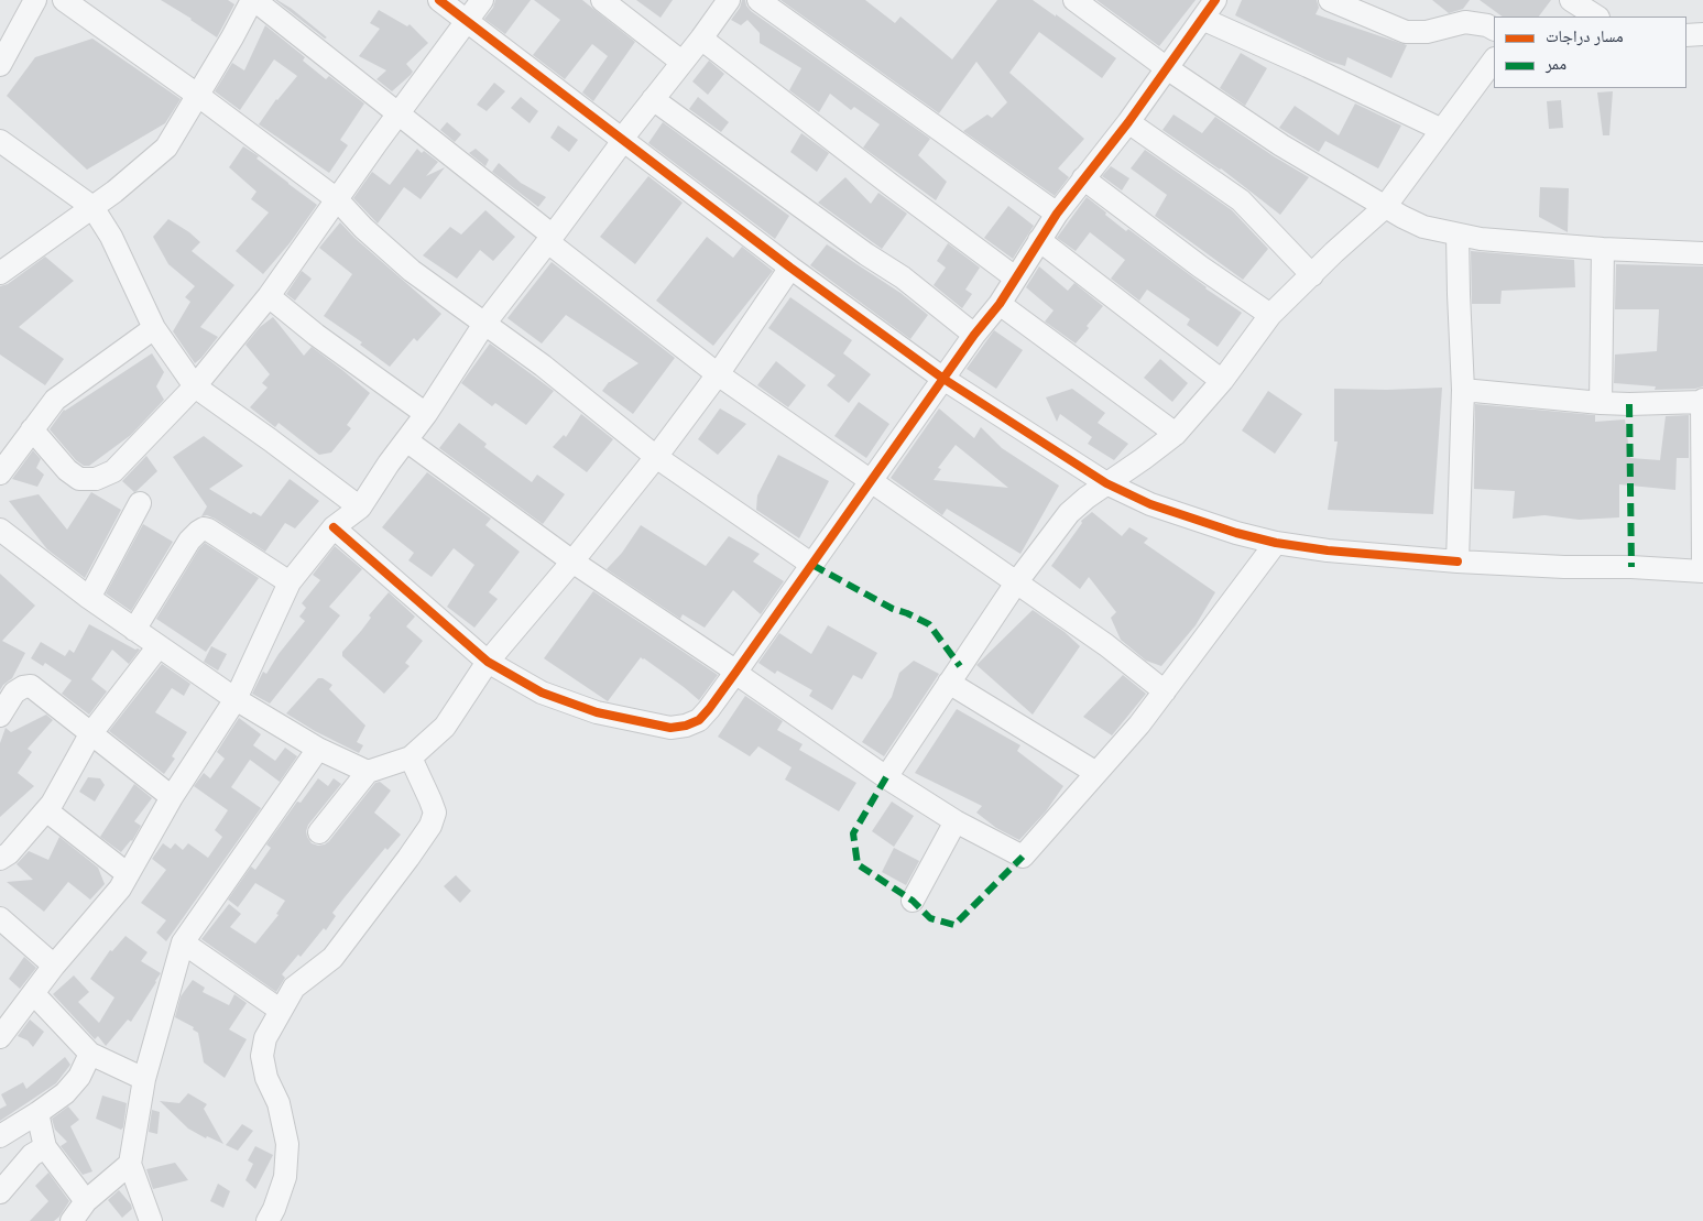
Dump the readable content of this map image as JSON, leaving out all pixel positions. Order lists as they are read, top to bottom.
{
  "legend": ["مسار دراجات", "ممر"]
}
